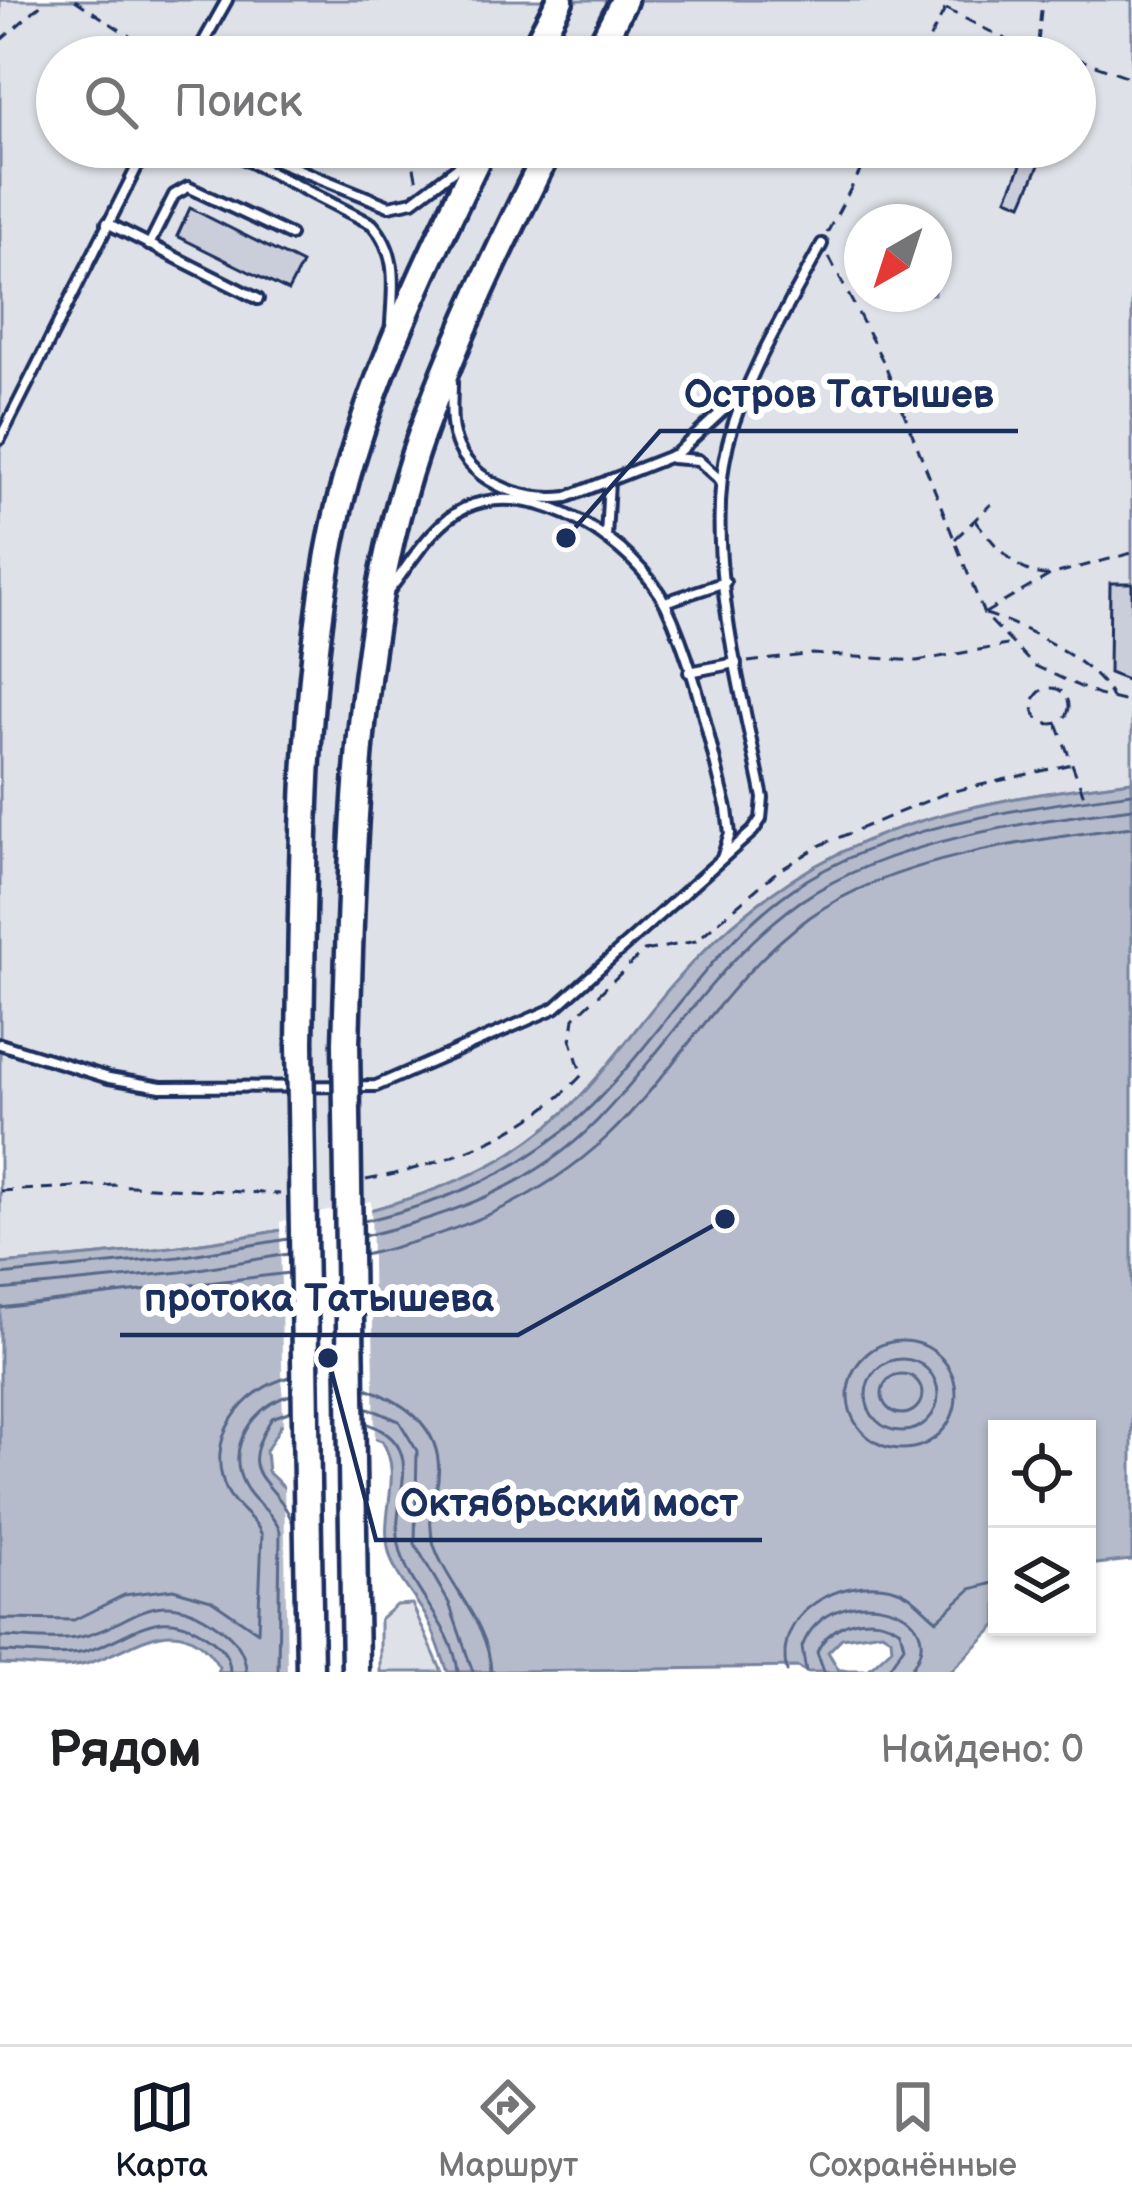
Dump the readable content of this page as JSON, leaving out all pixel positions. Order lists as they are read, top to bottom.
{
  "places": ["Остров Татышев", "протока Татышева", "Октябрьский мост"],
  "north": "bottom left",
  "page": {
    "search": "Поиск",
    "heading": ["Рядом", "Найдено: 0"],
    "nav": ["Карта", "Маршрут", "Сохранённые"]
  }
}
